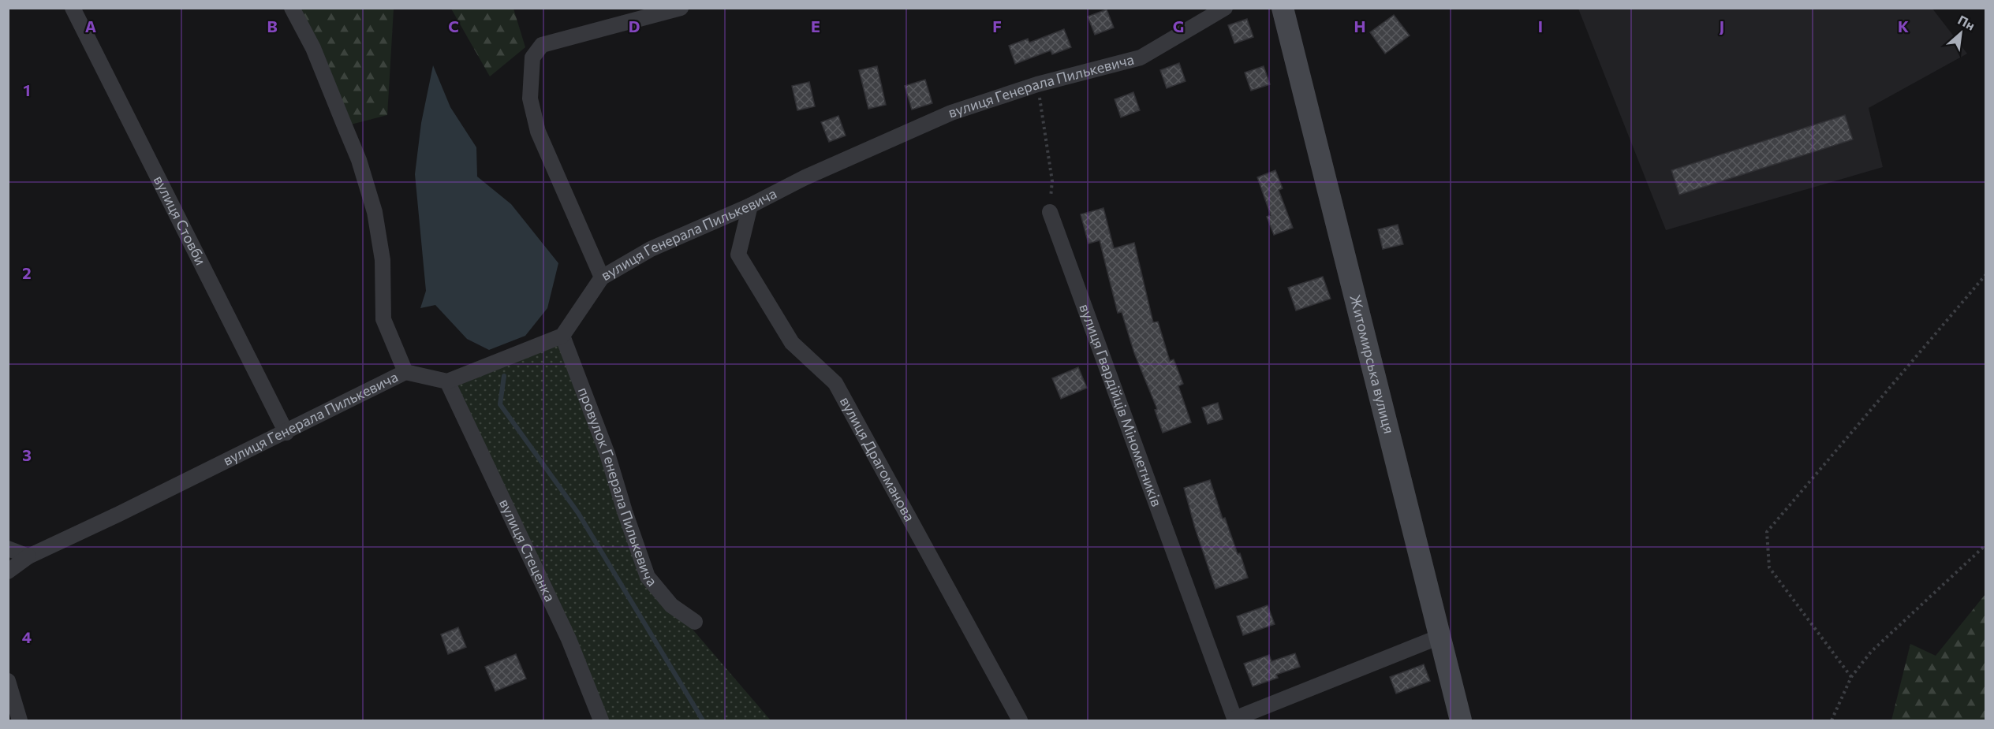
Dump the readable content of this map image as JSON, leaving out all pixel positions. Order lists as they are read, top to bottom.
{
  "streets": {
    "main road": ["Житомирська вулиця"],
    "street": [
      "вулиця Генерала Пилькевича",
      "вулиця Стовби",
      "вулиця Гвардійців Мінометників",
      "вулиця Драгоманова",
      "провулок Генерала Пилькевича",
      "вулиця Стеценка"
    ]
  },
  "crossings": [
    ["вулиця Генерала Пилькевича", "вулиця Стовби"],
    ["вулиця Генерала Пилькевича", "вулиця Драгоманова"],
    ["вулиця Генерала Пилькевича", "провулок Генерала Пилькевича"],
    ["вулиця Генерала Пилькевича", "вулиця Стеценка"],
    ["Житомирська вулиця", "вулиця Гвардійців Мінометників"]
  ],
  "north": "top right",
  "grid": {
    "columns": [
      "A",
      "B",
      "C",
      "D",
      "E",
      "F",
      "G",
      "H",
      "I",
      "J",
      "K"
    ],
    "rows": [
      "1",
      "2",
      "3",
      "4"
    ]
  }
}
